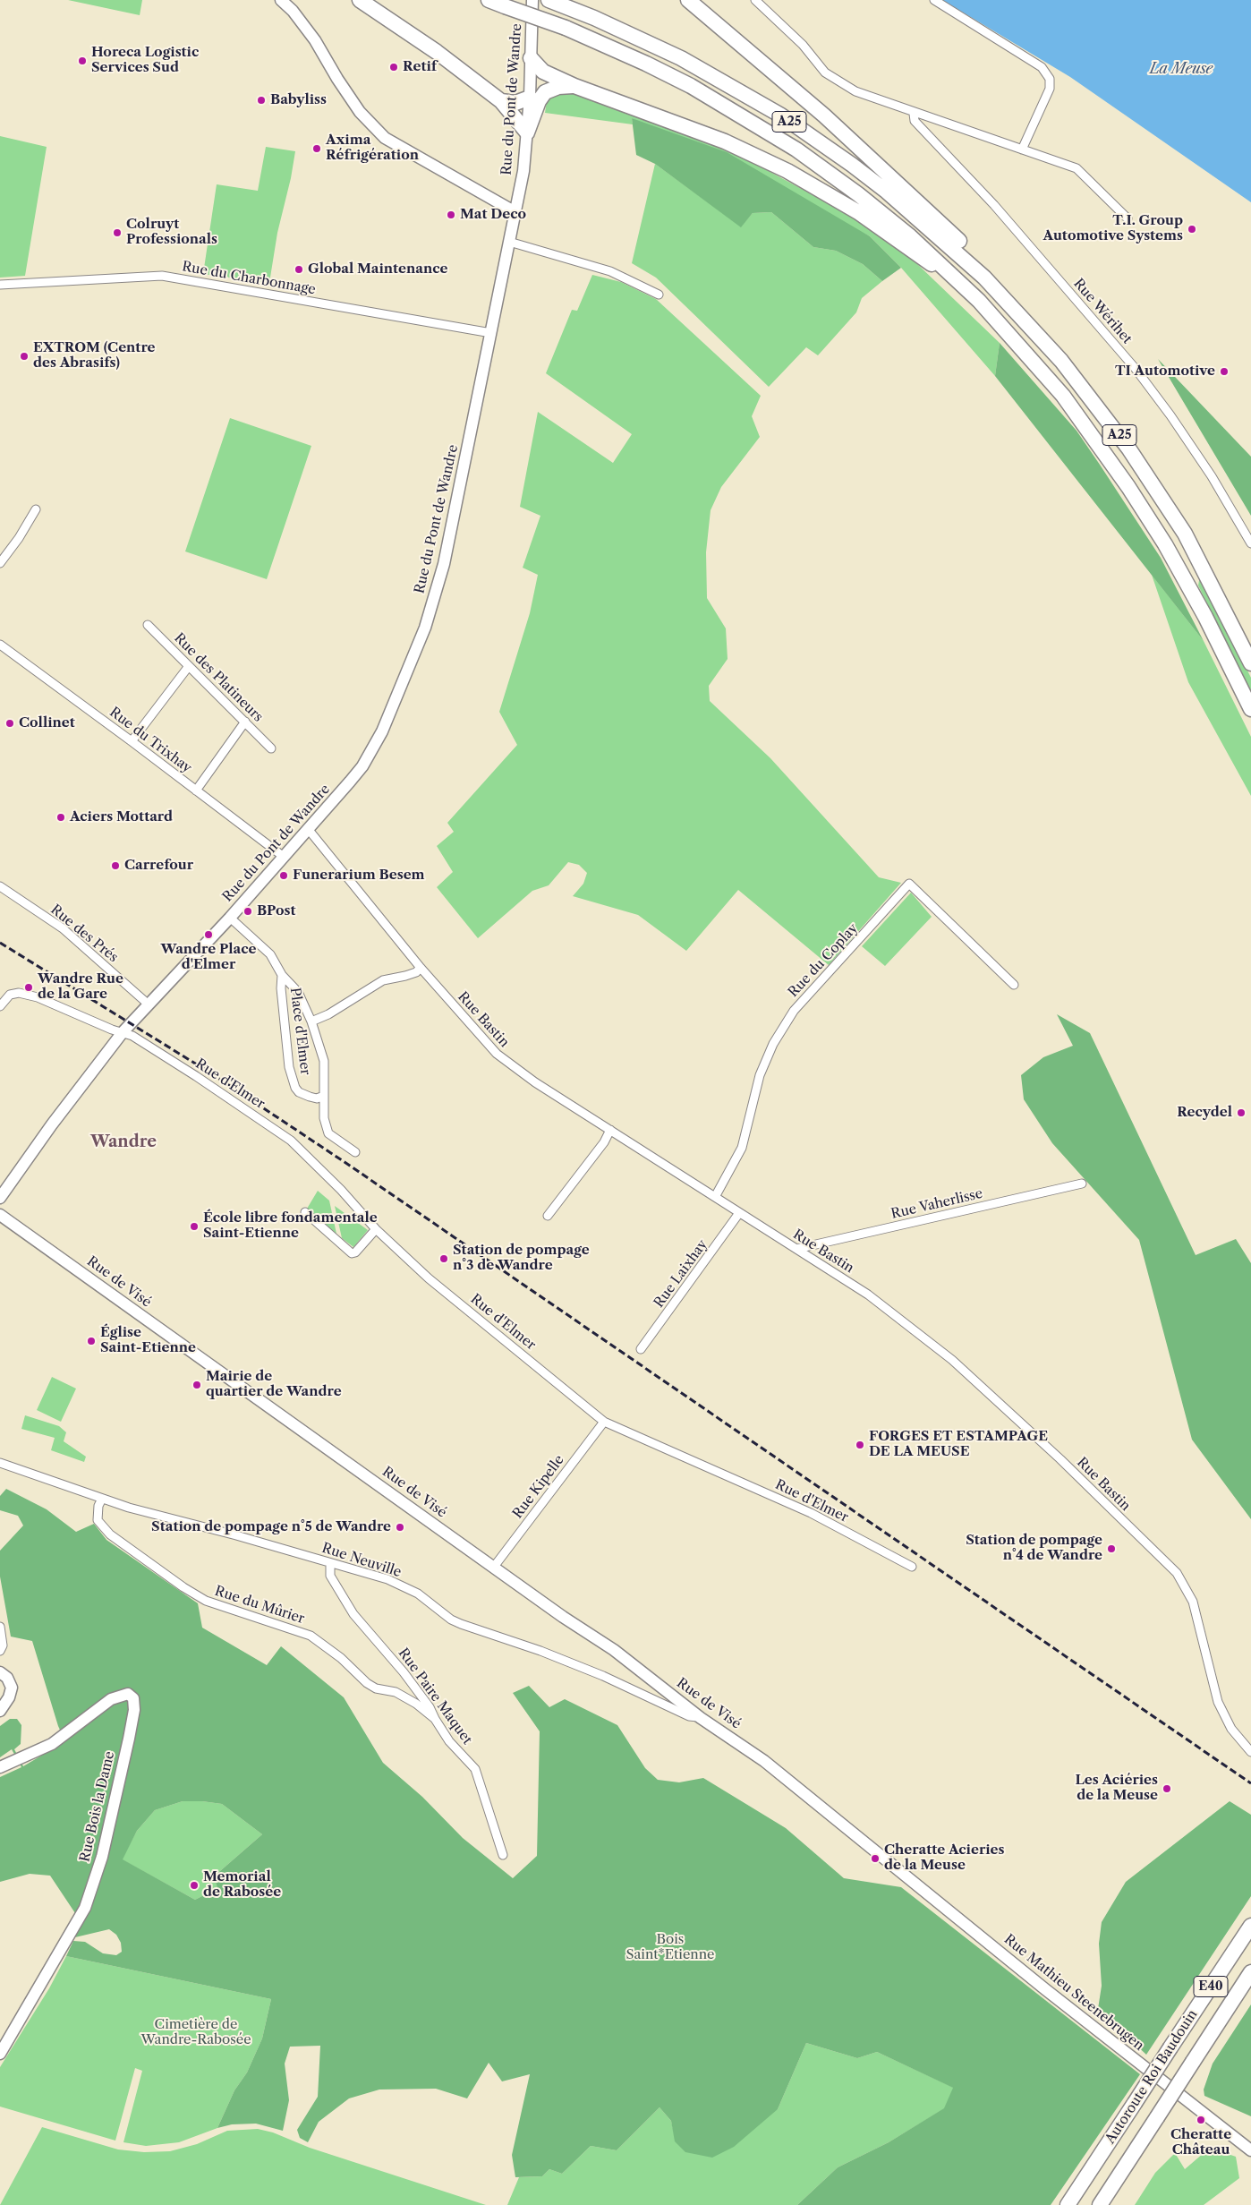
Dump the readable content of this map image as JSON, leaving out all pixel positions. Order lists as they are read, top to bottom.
{
  "streets": {
    "highway": ["A25", "E40", "Autoroute Roi Baudouin"],
    "street": [
      "Rue du Pont de Wandre",
      "Rue du Charbonnage",
      "Rue Wérihet",
      "Rue des Platineurs",
      "Rue du Trixhay",
      "Rue des Prés",
      "Rue du Coplay",
      "Rue Bastin",
      "Place d'Elmer",
      "Rue d'Elmer",
      "Rue Vaherlisse",
      "Rue Laixhay",
      "Rue de Visé",
      "Rue Kipelle",
      "Rue Neuville",
      "Rue du Mûrier",
      "Rue Paire Maquet",
      "Rue Bois la Dame",
      "Rue Mathieu Steenebrugen"
    ]
  },
  "crossings": [
    ["Rue du Pont de Wandre", "A25"],
    ["Rue du Pont de Wandre", "Rue du Charbonnage"],
    ["Rue du Pont de Wandre", "Rue du Trixhay"],
    ["Rue du Pont de Wandre", "Rue des Prés"],
    ["Rue du Pont de Wandre", "Rue Bastin"],
    ["Rue du Pont de Wandre", "Place d'Elmer"],
    ["Rue du Pont de Wandre", "Rue d'Elmer"],
    ["Rue du Coplay", "Rue Bastin"],
    ["Rue Bastin", "Rue Vaherlisse"],
    ["Rue Bastin", "Rue Laixhay"],
    ["Rue d'Elmer", "Rue Kipelle"],
    ["Rue de Visé", "Rue Kipelle"],
    ["Rue de Visé", "Rue Neuville"],
    ["Rue de Visé", "Rue Mathieu Steenebrugen"],
    ["Rue Neuville", "Rue du Mûrier"],
    ["Rue Neuville", "Rue Paire Maquet"],
    ["Rue du Mûrier", "Rue Paire Maquet"]
  ],
  "districts": ["Wandre"],
  "water": ["La Meuse"],
  "parks": ["Bois Saint*Etienne", "Cimetière de Wandre-Rabosée"],
  "places": [
    "Horeca Logistic Services Sud",
    "Retif",
    "Babyliss",
    "Axima Réfrigération",
    "Mat Deco",
    "T.I. Group Automotive Systems",
    "Colruyt Professionals",
    "Global Maintenance",
    "EXTROM (Centre des Abrasifs)",
    "TI Automotive",
    "Collinet",
    "Aciers Mottard",
    "Carrefour",
    "Funerarium Besem",
    "BPost",
    "Wandre Place d'Elmer",
    "Wandre Rue de la Gare",
    "Recydel",
    "École libre fondamentale Saint-Etienne",
    "Station de pompage n°3 de Wandre",
    "Église Saint-Etienne",
    "Mairie de quartier de Wandre",
    "FORGES ET ESTAMPAGE DE LA MEUSE",
    "Station de pompage n°5 de Wandre",
    "Station de pompage n°4 de Wandre",
    "Les Aciéries de la Meuse",
    "Cheratte Acieries de la Meuse",
    "Memorial de Rabosée",
    "Cheratte Château"
  ]
}
